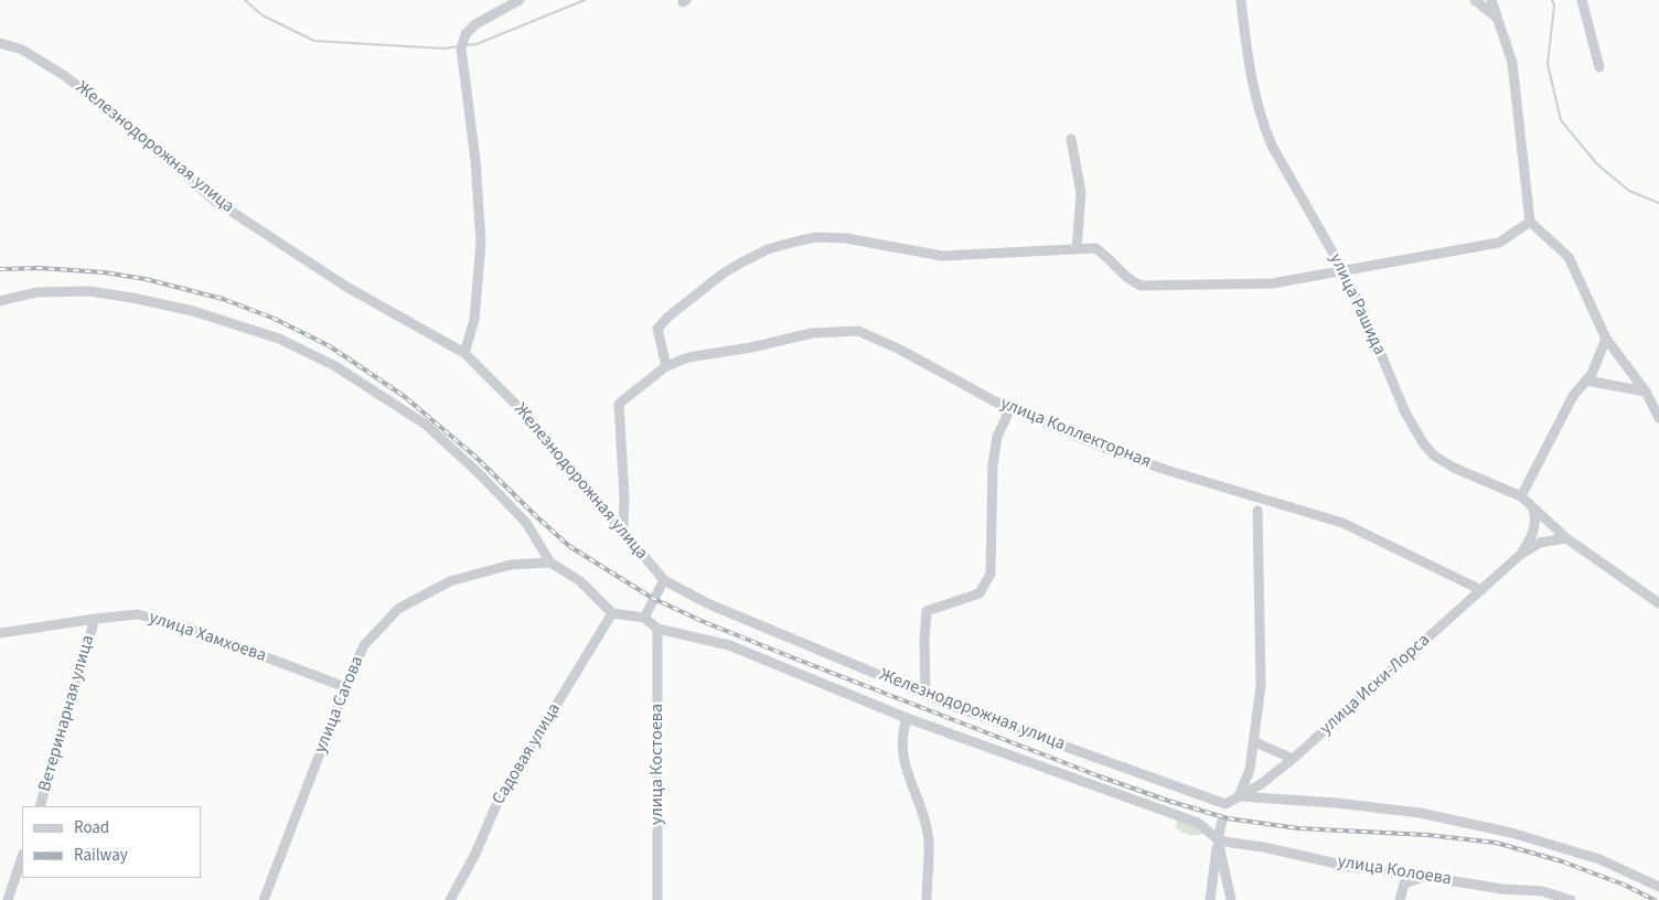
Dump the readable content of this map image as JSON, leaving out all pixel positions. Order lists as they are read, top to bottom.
{
  "streets": {
    "street": [
      "Железнодорожная улица",
      "улица Рашида",
      "улица Коллекторная",
      "улица Хамхоева",
      "улица Иски-Лорса",
      "улица Сагова",
      "Ветеринарная улица",
      "Садовая улица",
      "улица Костоева",
      "улица Колоева"
    ]
  },
  "crossings": [
    ["Железнодорожная улица", "улица Коллекторная"],
    ["Железнодорожная улица", "улица Иски-Лорса"],
    ["улица Коллекторная", "улица Иски-Лорса"],
    ["улица Хамхоева", "улица Сагова"],
    ["улица Хамхоева", "Ветеринарная улица"]
  ],
  "legend": ["Road", "Railway"]
}
